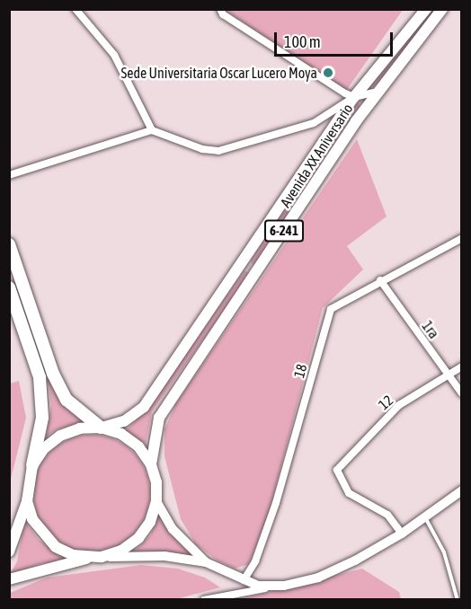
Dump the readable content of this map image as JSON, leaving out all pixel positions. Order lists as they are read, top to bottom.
{
  "streets": {
    "main road": ["Avenida XX Aniversario", "6-241"],
    "street": ["1ra", "18", "12"]
  },
  "crossings": [
    ["Avenida XX Aniversario", "6-241"],
    ["1ra", "18"],
    ["1ra", "12"]
  ],
  "places": ["Sede Universitaria Oscar Lucero Moya"],
  "scale_bar": "100 m"
}
